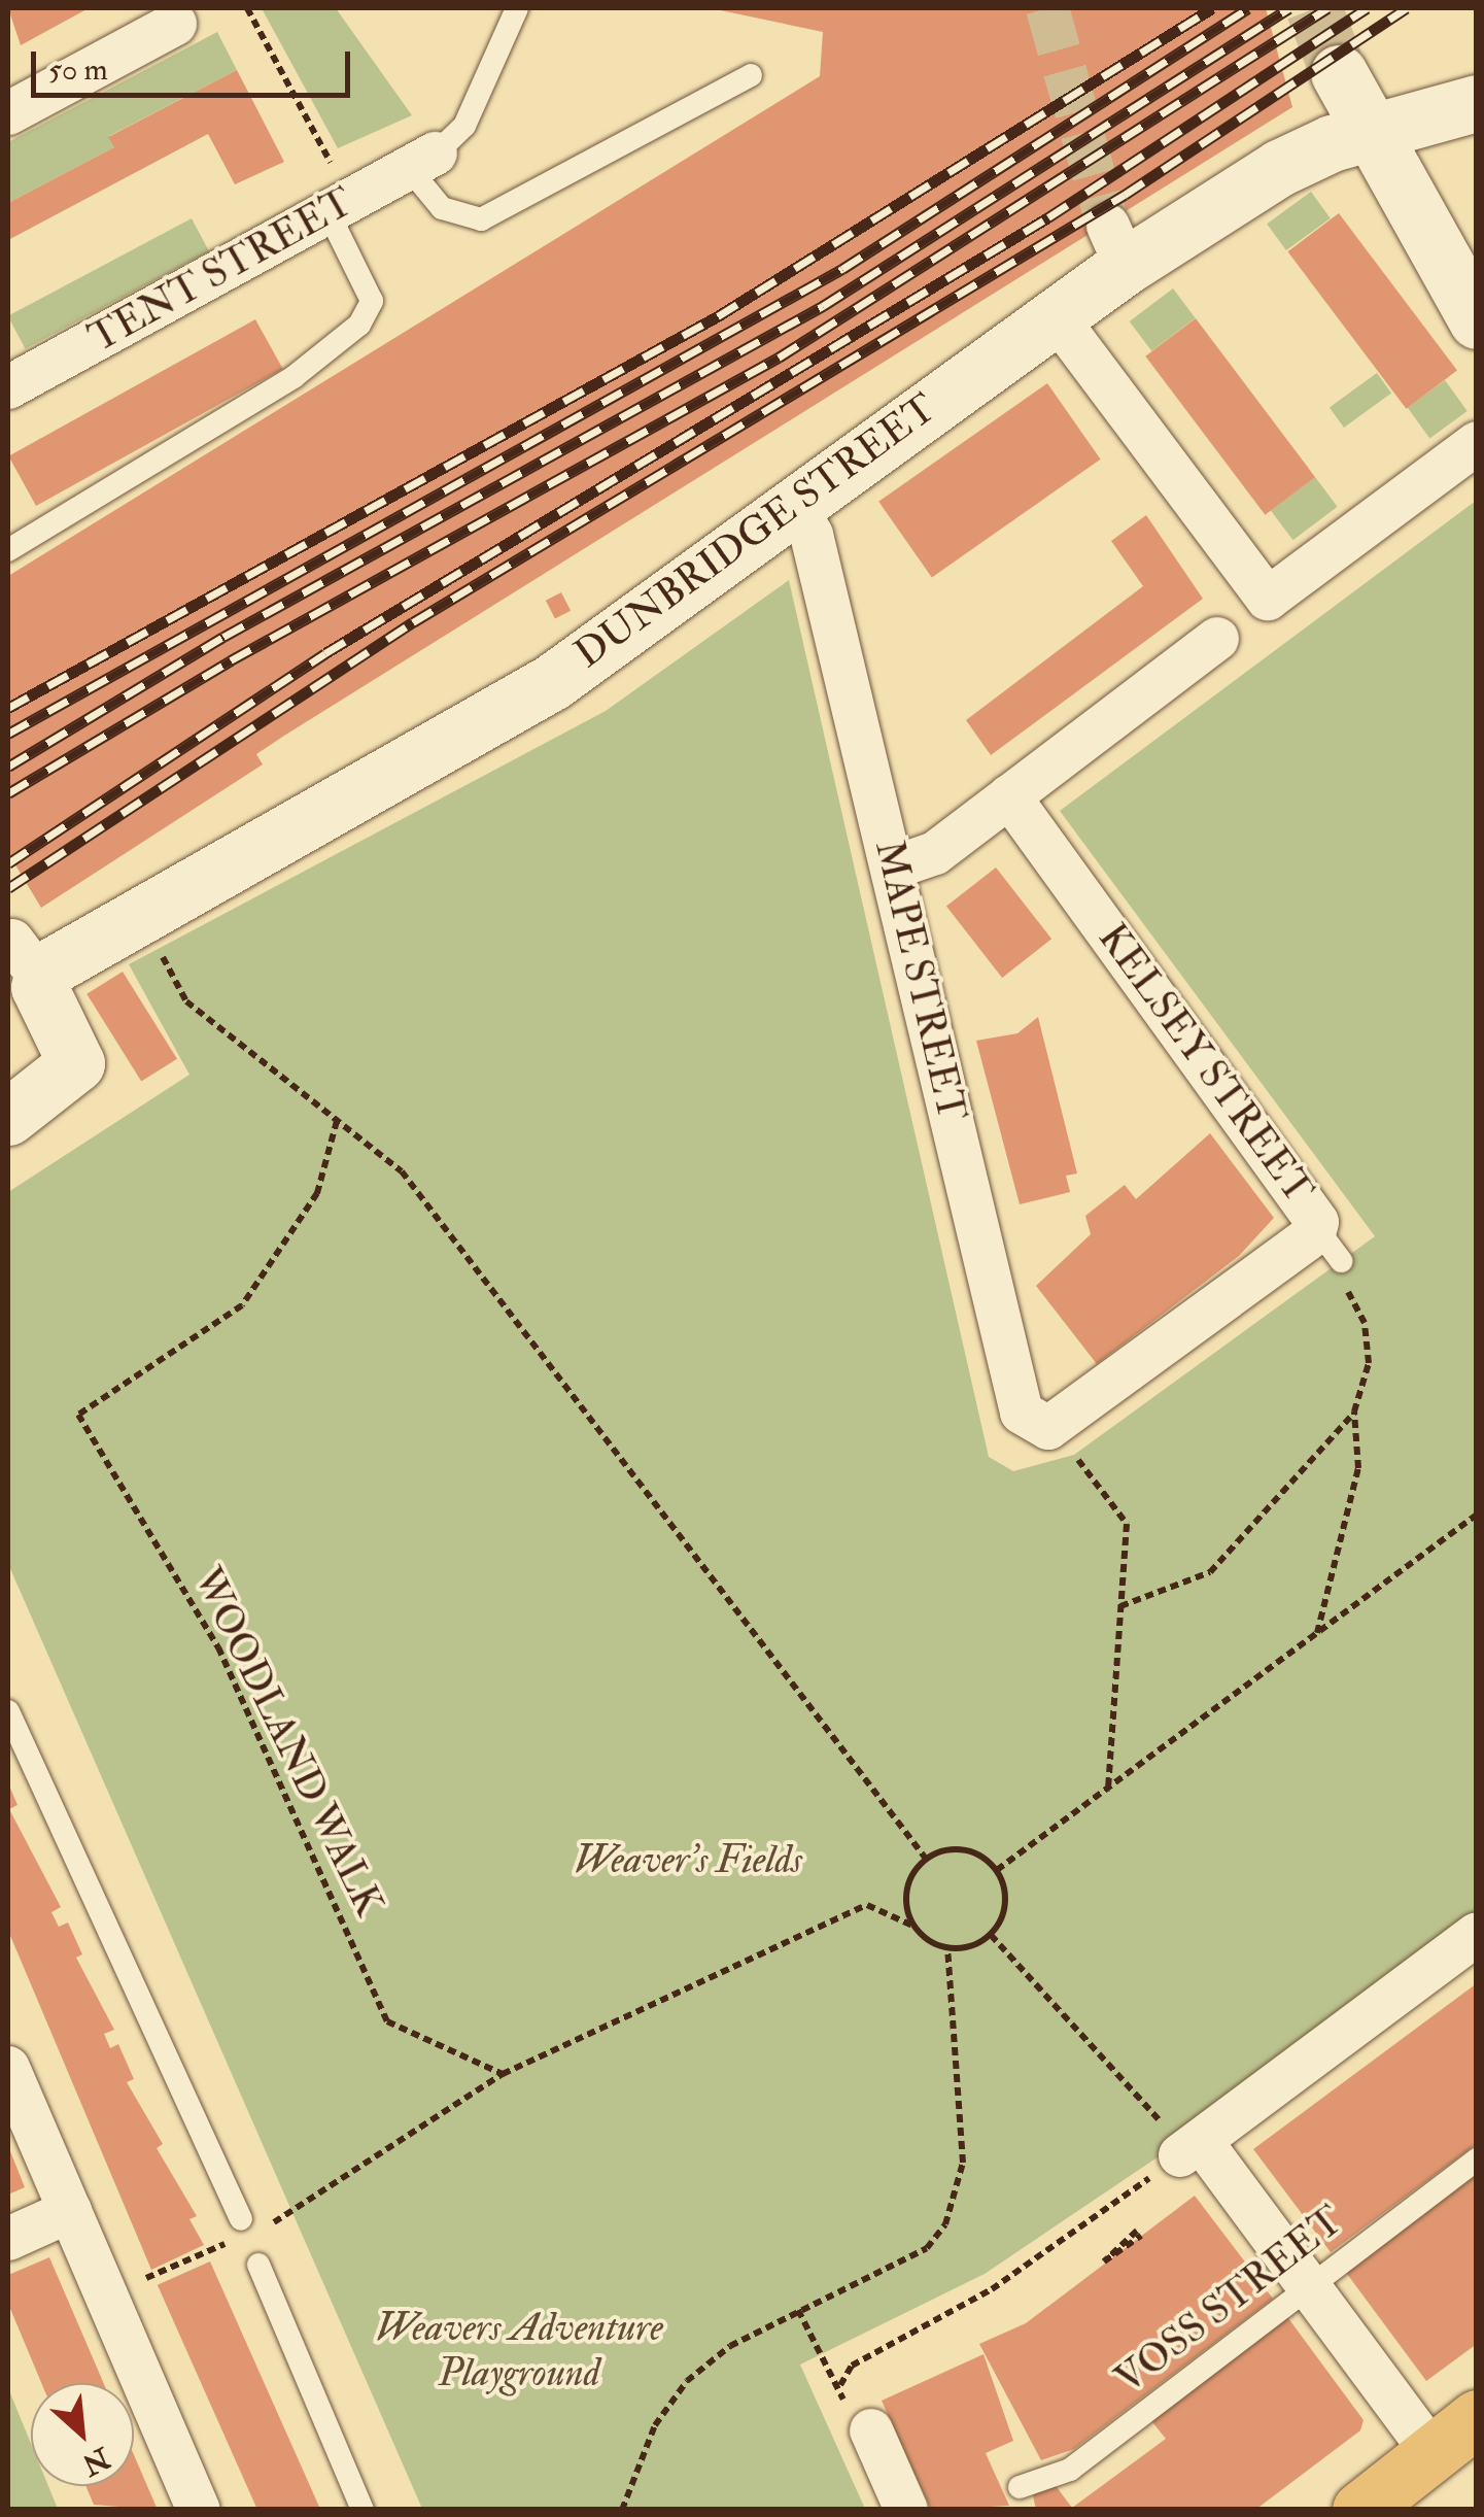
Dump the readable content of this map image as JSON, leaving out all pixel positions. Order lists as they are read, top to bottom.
{
  "streets": {
    "main road": ["DUNBRIDGE STREET"],
    "street": ["TENT STREET", "MAPE STREET", "KELSEY STREET"],
    "lane": ["VOSS STREET"],
    "path": ["WOODLAND WALK"]
  },
  "crossings": [
    ["DUNBRIDGE STREET", "MAPE STREET"],
    ["MAPE STREET", "KELSEY STREET"]
  ],
  "parks": ["Weaver's Fields", "Weavers Adventure Playground"],
  "scale_bar": "50 m",
  "north": "bottom right"
}
